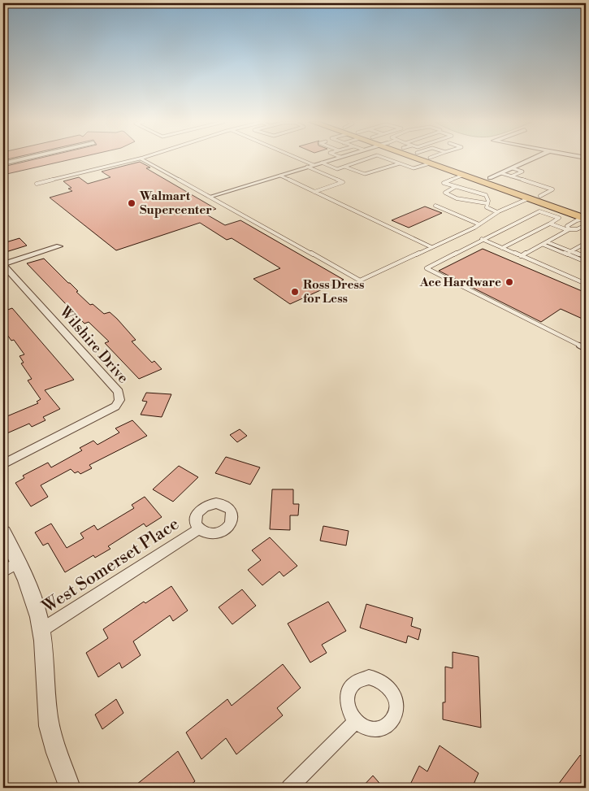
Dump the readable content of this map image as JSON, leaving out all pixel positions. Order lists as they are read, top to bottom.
{
  "streets": {
    "street": ["Wilshire Drive", "West Somerset Place"]
  },
  "places": ["Walmart Supercenter", "Ace Hardware", "Ross Dress for Less"]
}
